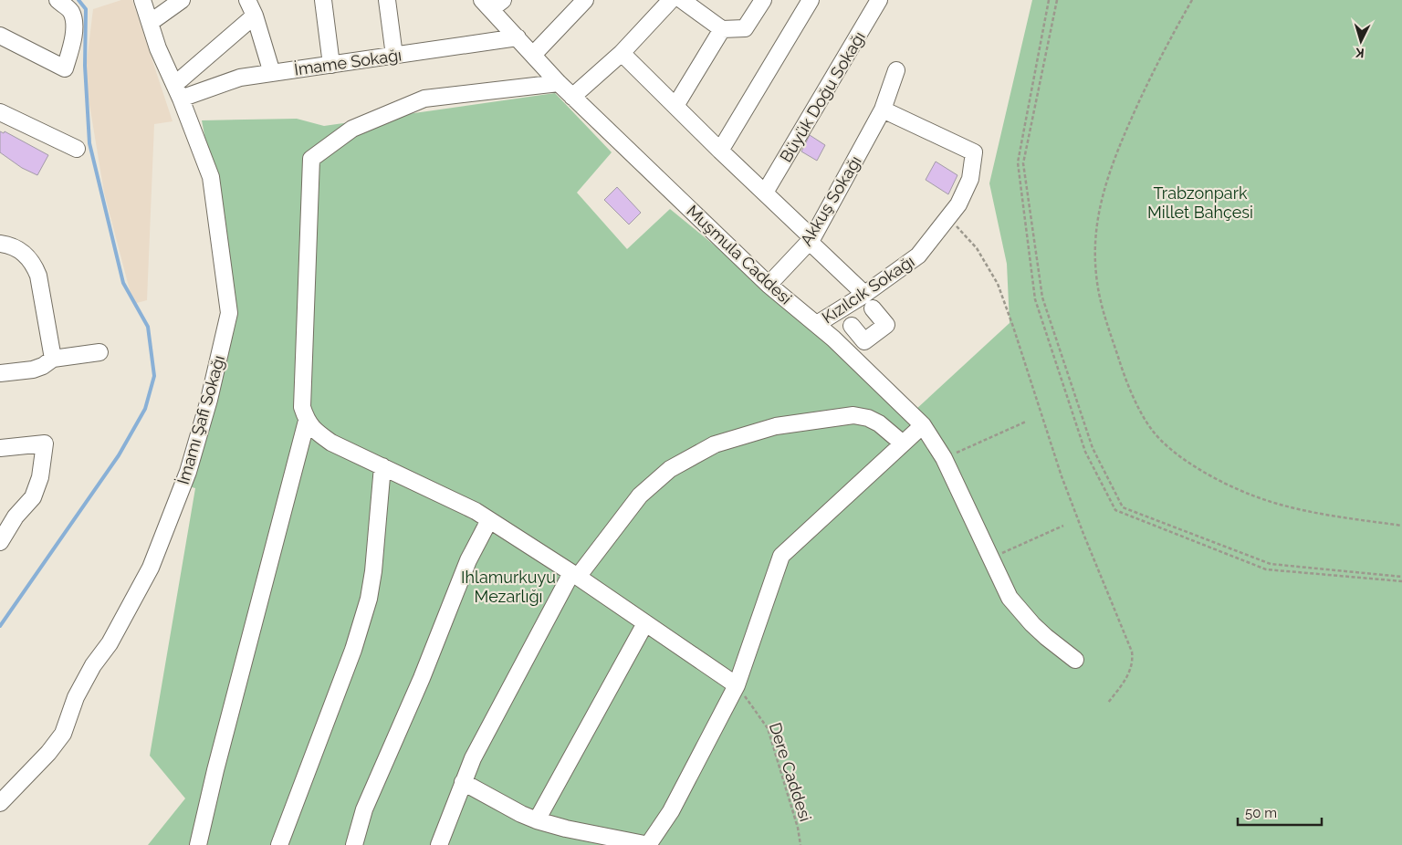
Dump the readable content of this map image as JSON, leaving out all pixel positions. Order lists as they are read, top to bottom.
{
  "streets": {
    "street": [
      "İmame Sokağı",
      "Büyük Doğu Sokağı",
      "Akkuş Sokağı",
      "Muşmula Caddesi",
      "Kızılcık Sokağı",
      "İmamı Şafi Sokağı"
    ],
    "path": ["Dere Caddesi"]
  },
  "crossings": [
    ["İmame Sokağı", "Muşmula Caddesi"],
    ["İmame Sokağı", "İmamı Şafi Sokağı"],
    ["Akkuş Sokağı", "Muşmula Caddesi"],
    ["Akkuş Sokağı", "Kızılcık Sokağı"],
    ["Muşmula Caddesi", "Kızılcık Sokağı"]
  ],
  "parks": ["Trabzonpark Millet Bahçesi", "Ihlamurkuyu Mezarlığı"],
  "scale_bar": "50 m",
  "north": "bottom"
}
